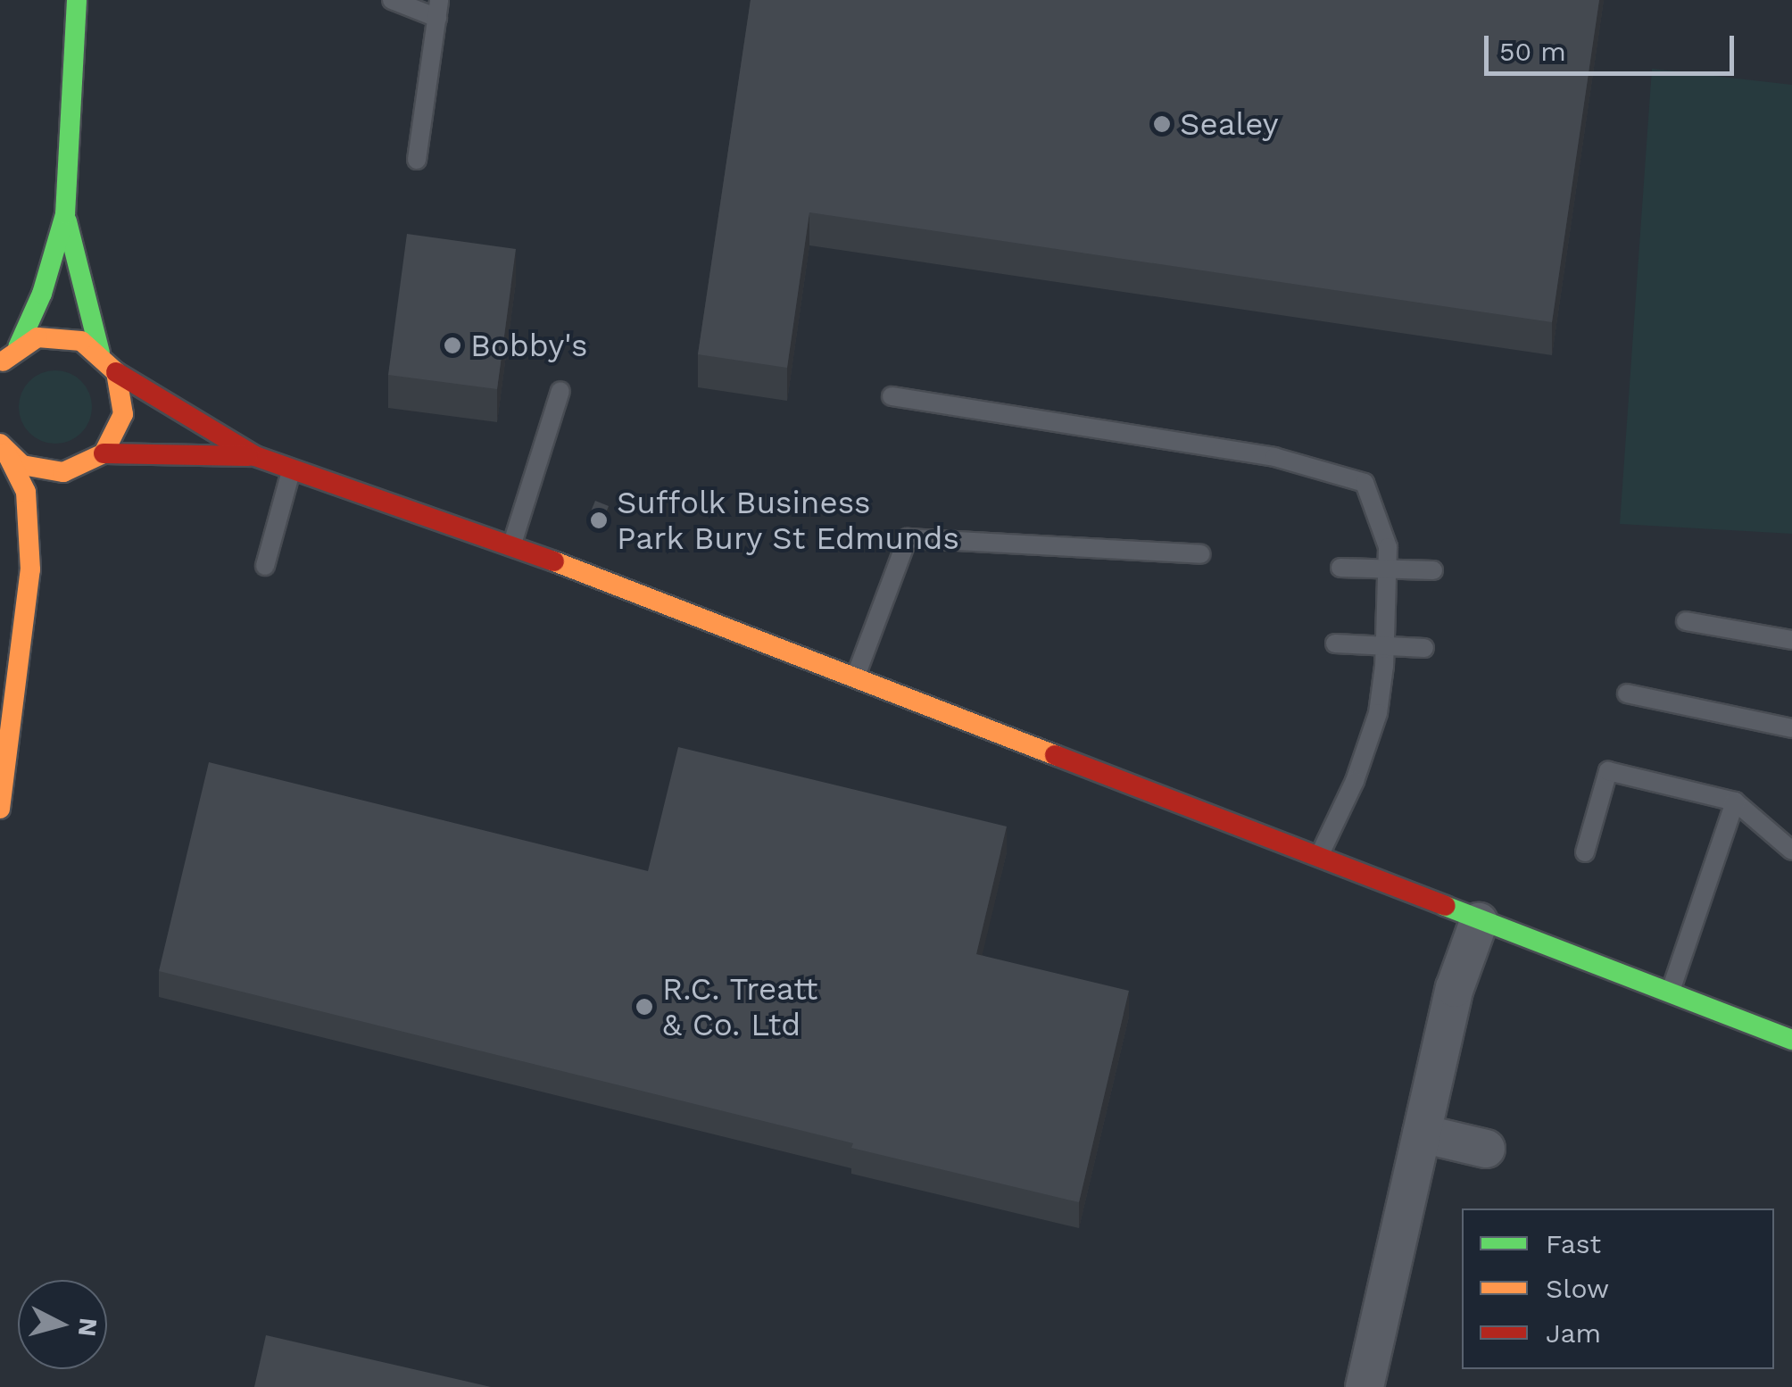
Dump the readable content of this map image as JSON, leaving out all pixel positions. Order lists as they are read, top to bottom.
{
  "places": [
    "Sealey",
    "Bobby's",
    "Suffolk Business Park Bury St Edmunds",
    "R.C. Treatt & Co. Ltd"
  ],
  "legend": ["Fast", "Slow", "Jam"],
  "scale_bar": "50 m",
  "north": "right"
}
